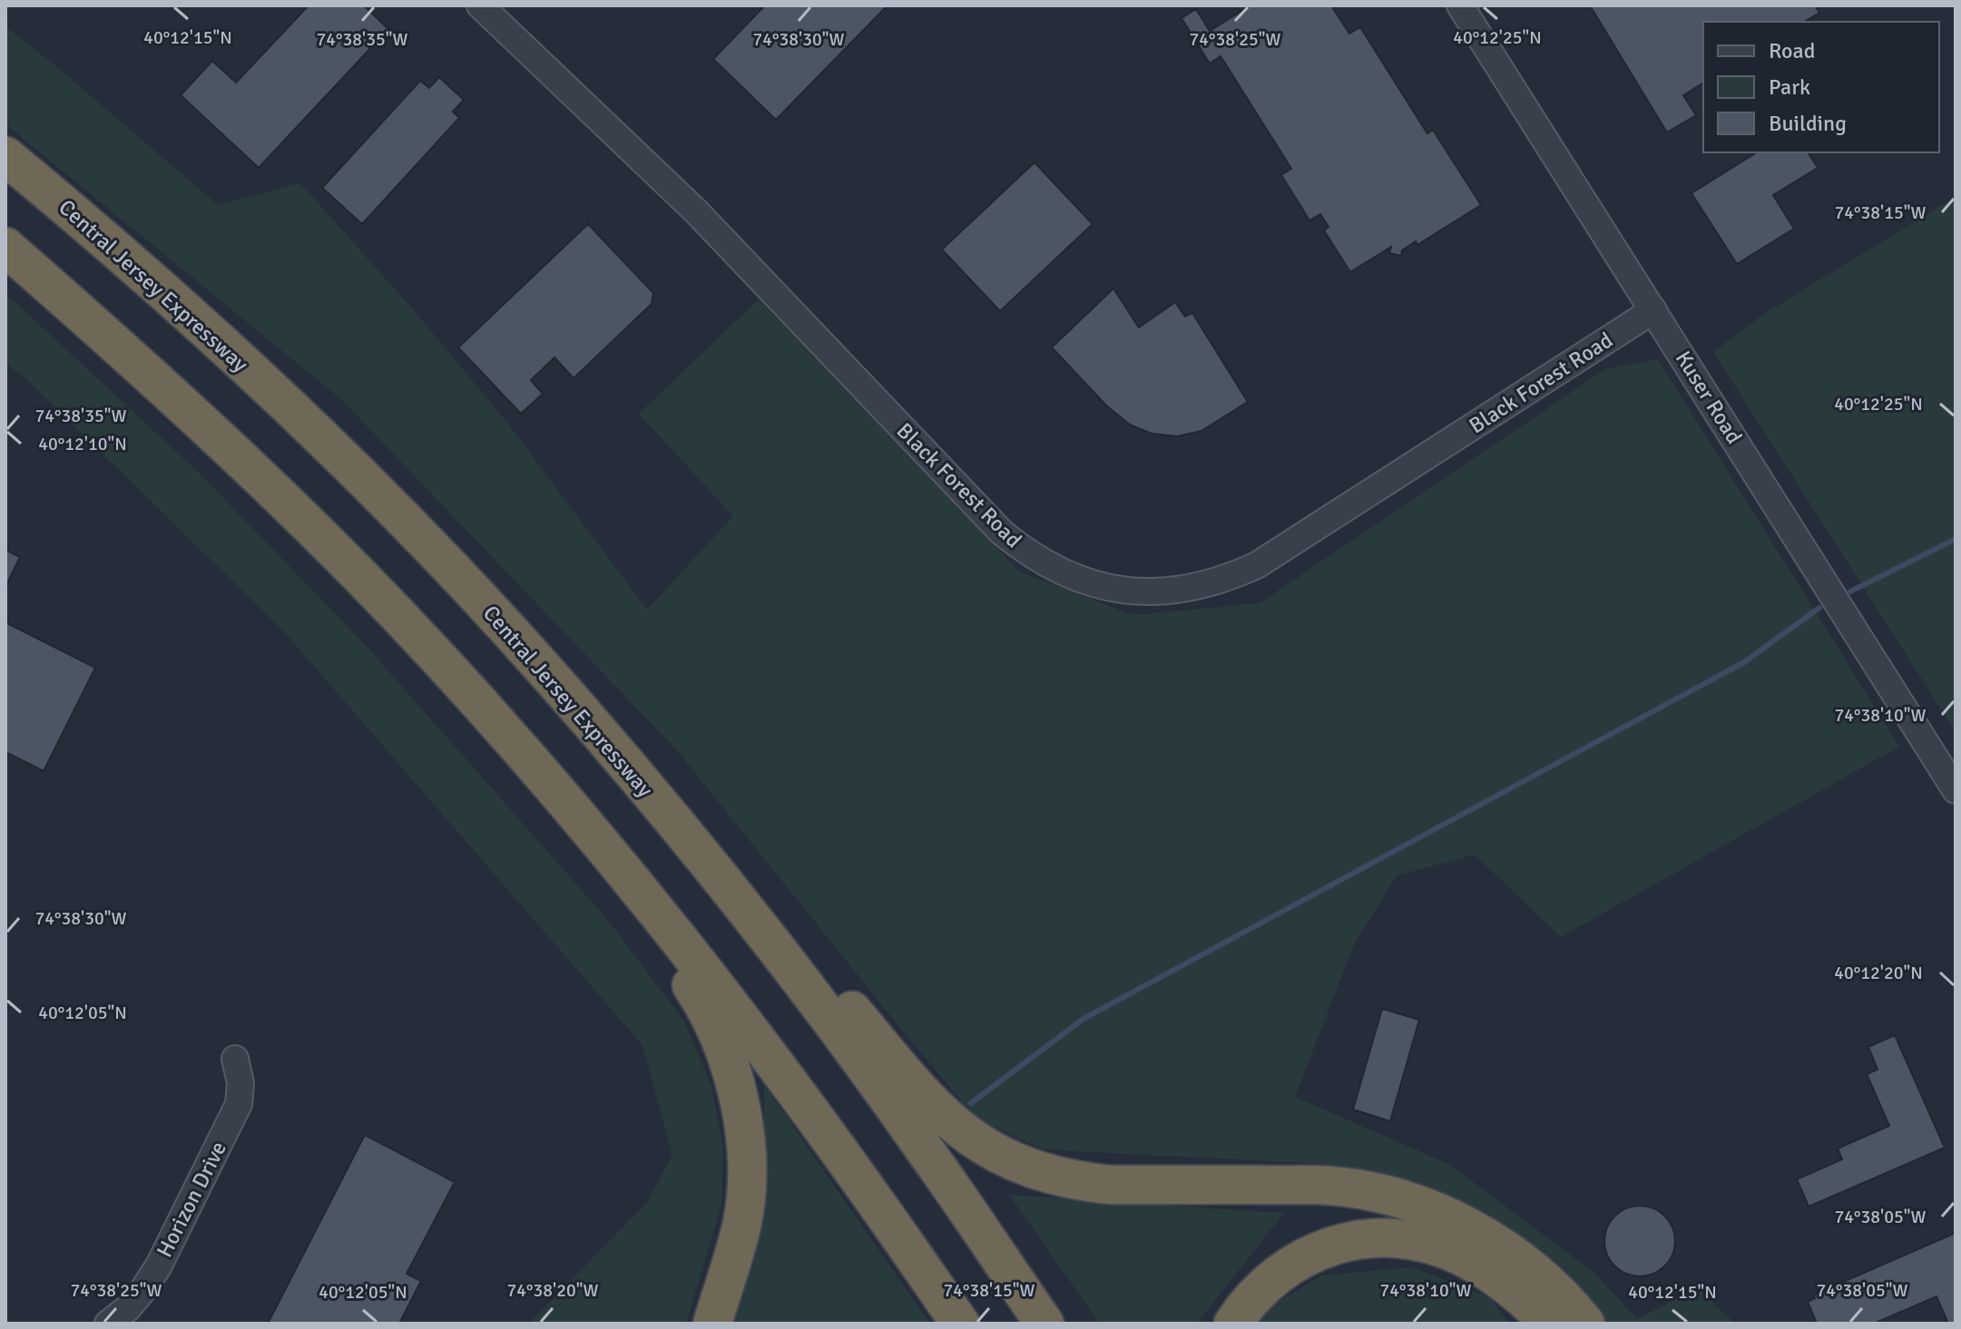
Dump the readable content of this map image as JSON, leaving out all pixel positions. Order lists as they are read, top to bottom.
{
  "streets": {
    "highway": ["Central Jersey Expressway"],
    "street": ["Black Forest Road", "Kuser Road", "Horizon Drive"]
  },
  "crossings": [
    ["Black Forest Road", "Kuser Road"]
  ],
  "legend": ["Road", "Park", "Building"],
  "coordinates": [
    "40°12'15\"N",
    "40°12'25\"N",
    "74°38'35\"W",
    "74°38'30\"W",
    "74°38'25\"W",
    "74°38'15\"W",
    "40°12'10\"N",
    "74°38'10\"W",
    "40°12'20\"N",
    "40°12'05\"N",
    "74°38'05\"W",
    "74°38'20\"W"
  ]
}
